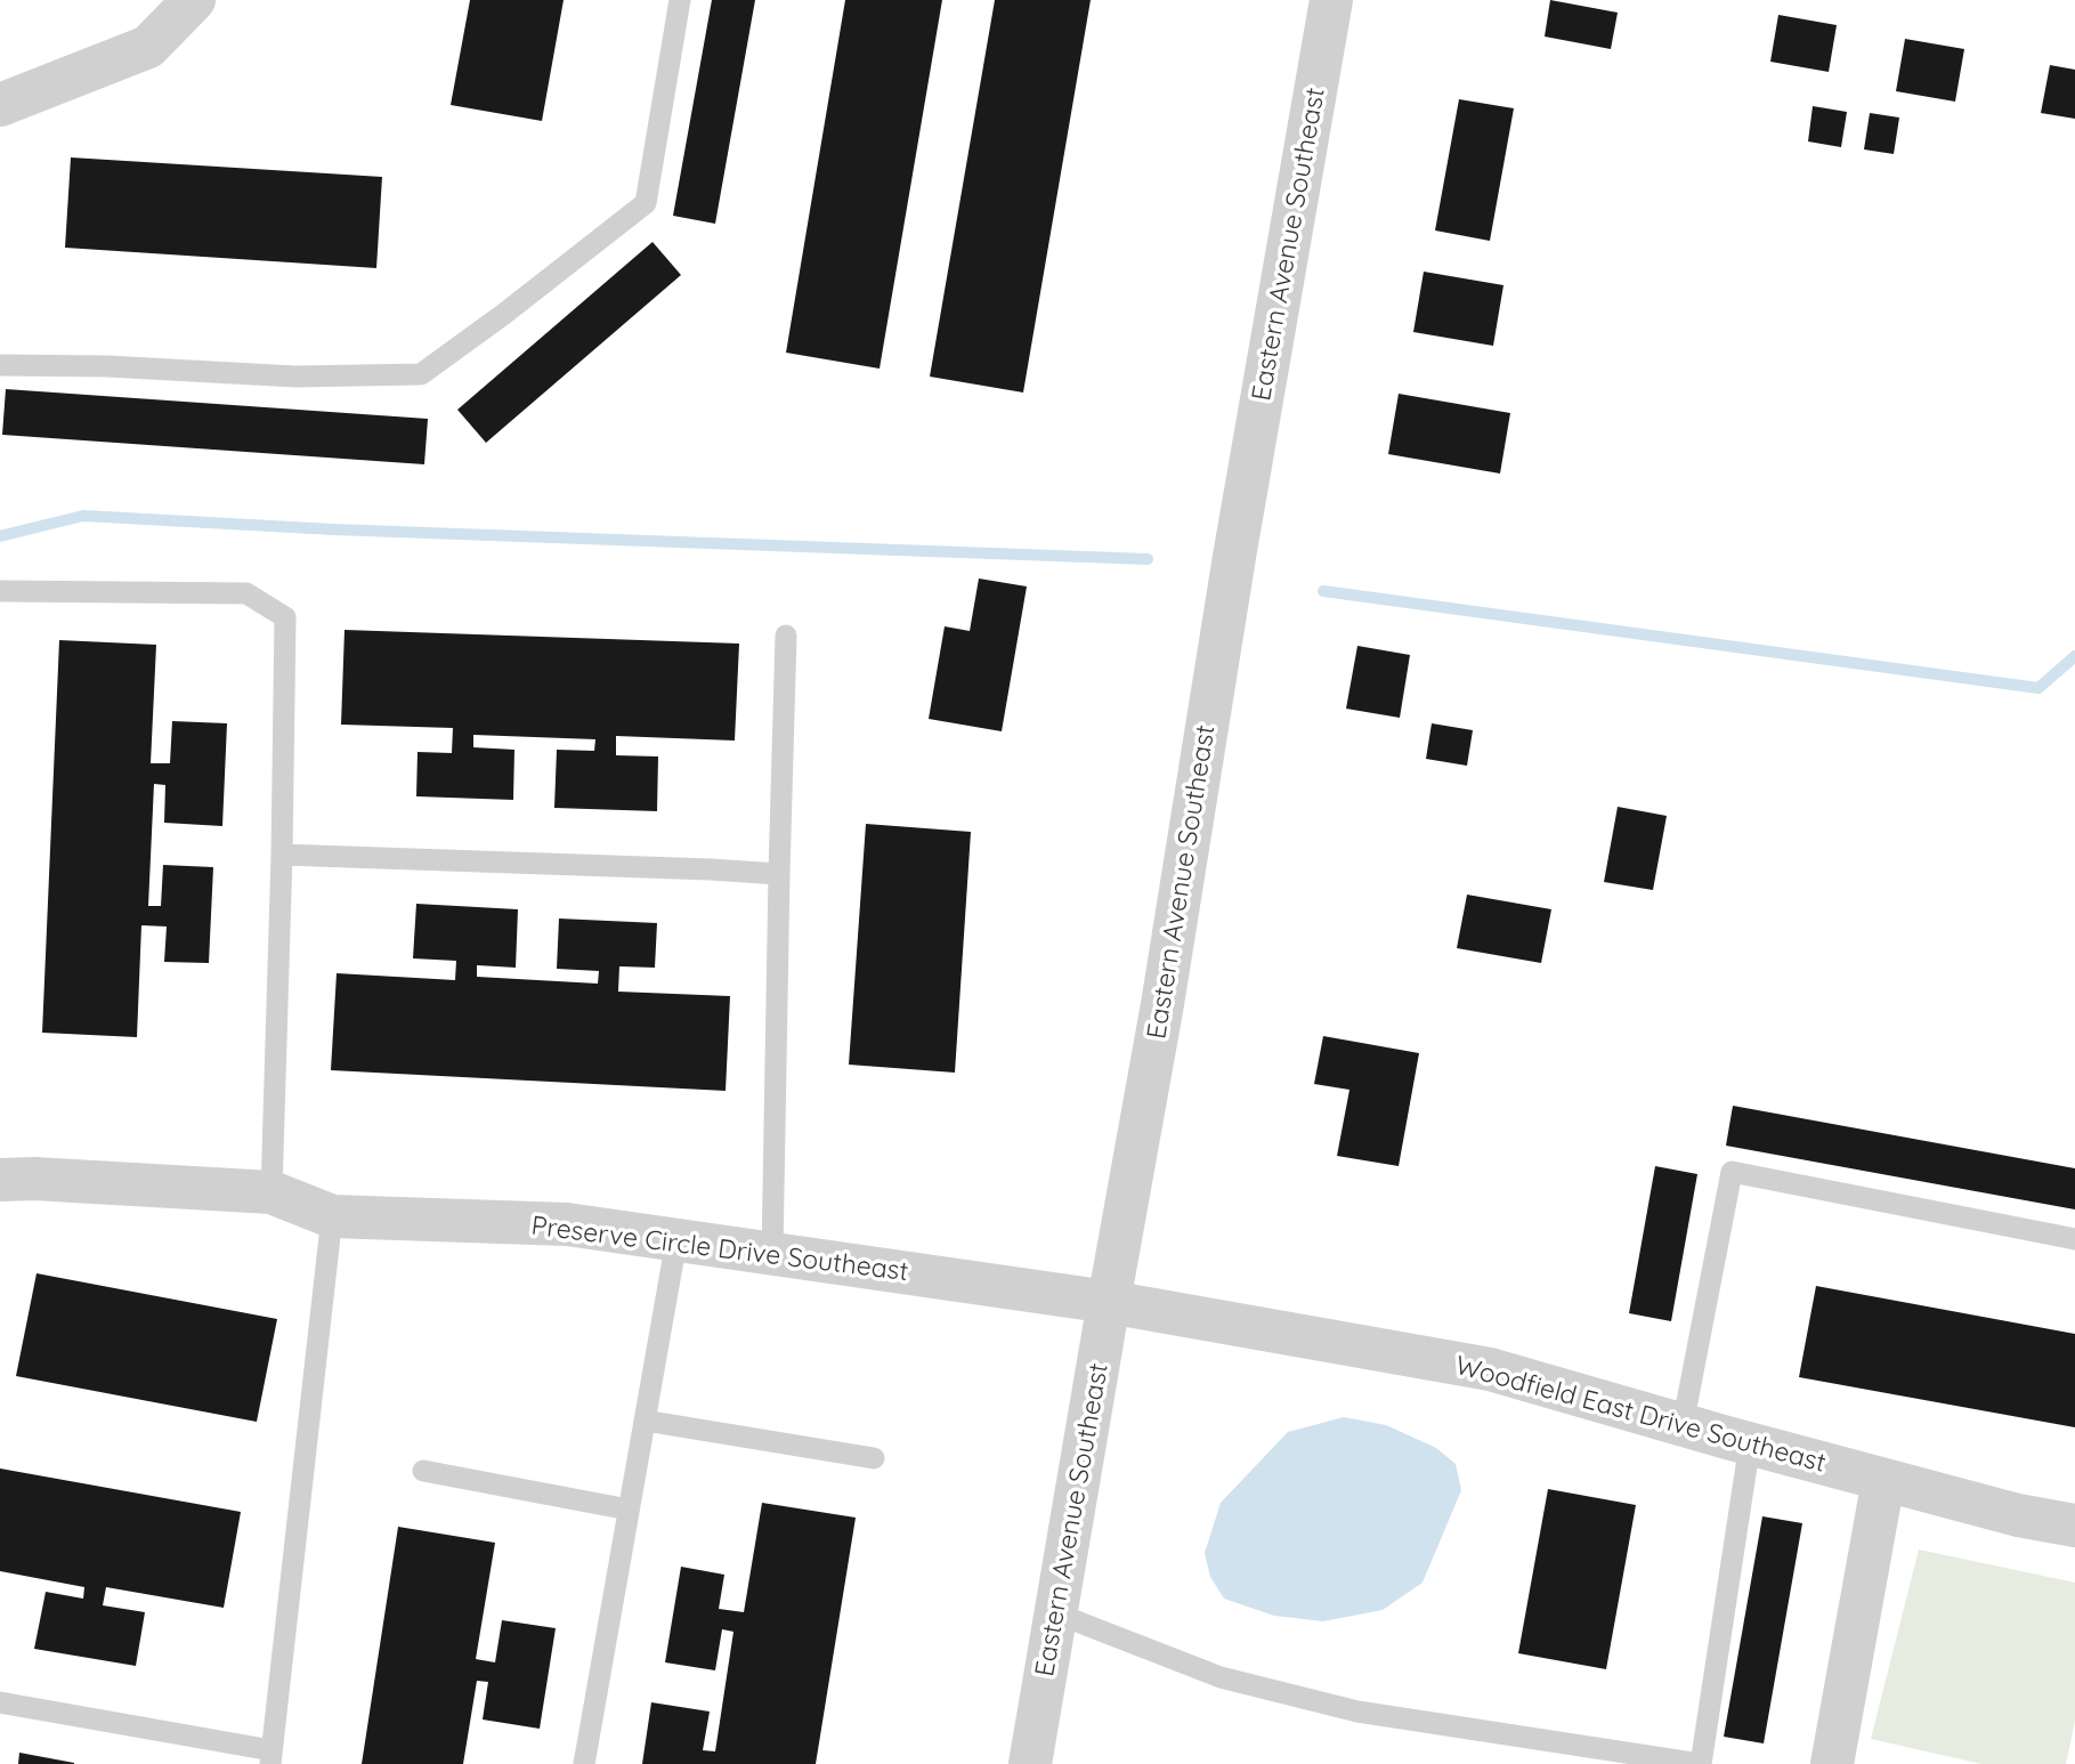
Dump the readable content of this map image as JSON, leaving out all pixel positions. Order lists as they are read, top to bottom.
{
  "streets": {
    "street": ["Eastern Avenue Southeast", "Preserve Circle Drive Southeast", "Woodfield East Drive Southeast"]
  },
  "crossings": [
    ["Eastern Avenue Southeast", "Preserve Circle Drive Southeast"],
    ["Eastern Avenue Southeast", "Woodfield East Drive Southeast"],
    ["Preserve Circle Drive Southeast", "Woodfield East Drive Southeast"]
  ]
}
